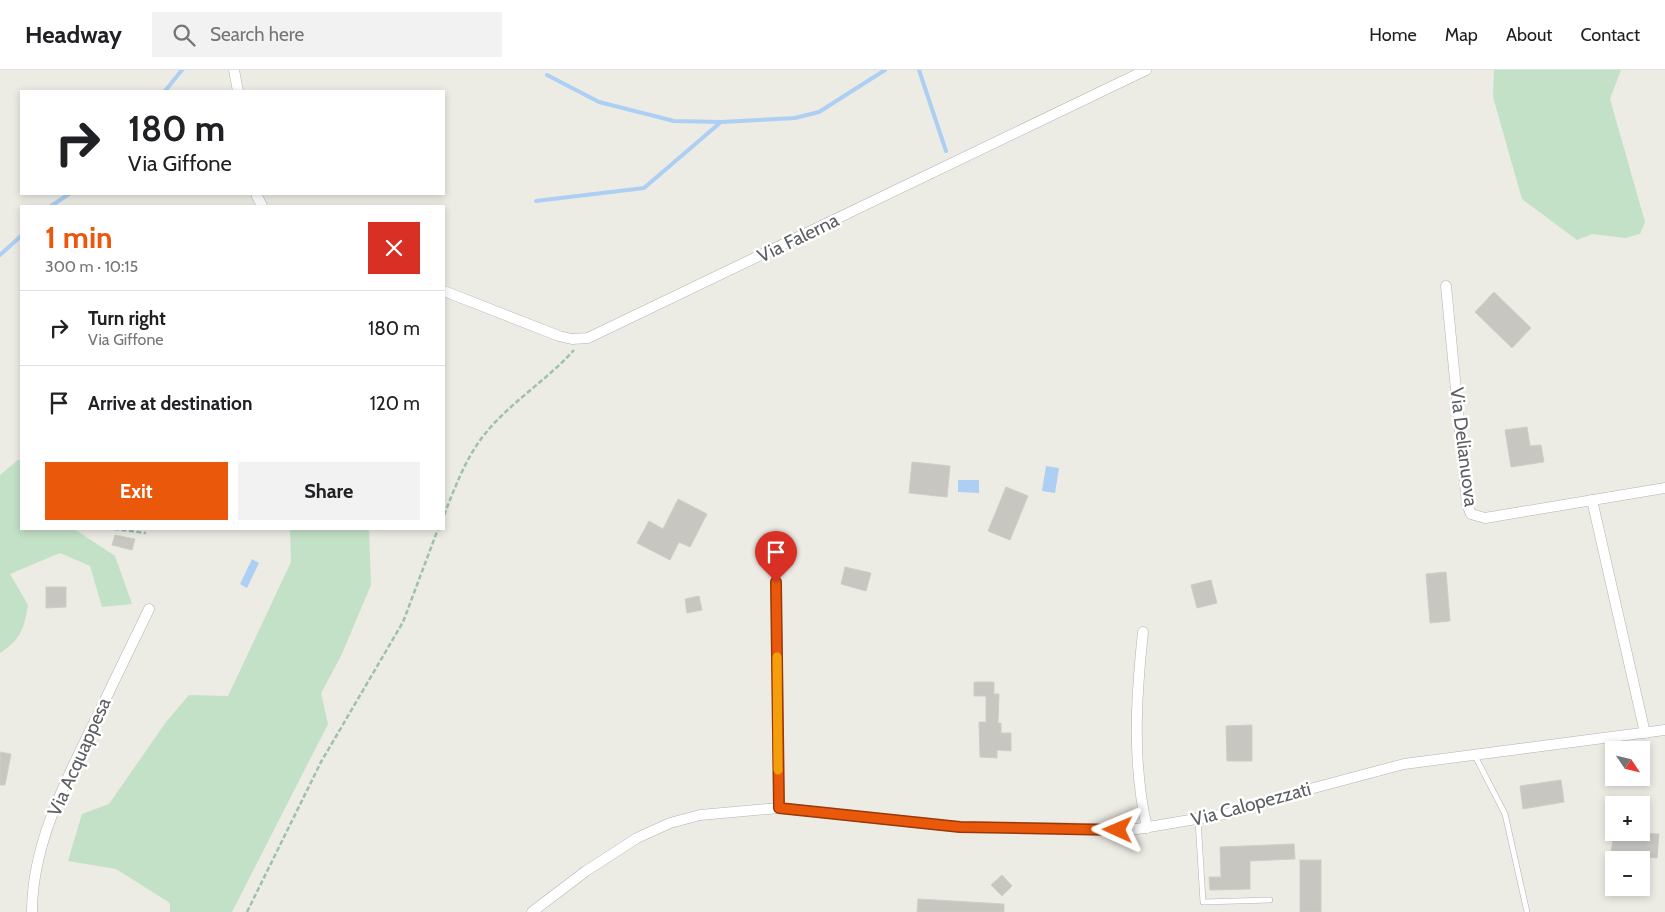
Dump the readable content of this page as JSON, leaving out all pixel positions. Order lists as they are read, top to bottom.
{
  "streets": {
    "street": [
      "Via Falerna",
      "Via Delianuova",
      "Via Acquappesa",
      "Via Calopezzati"
    ]
  },
  "north": "bottom right",
  "page": {
    "header": "Headway",
    "search": "Search here",
    "nav": [
      "Home",
      "Map",
      "About",
      "Contact"
    ],
    "turn": ["180 m", "Via Giffone"],
    "heading": ["1 min", "300 m · 10:15"],
    "list": [
      {
        "name": "Turn right",
        "note": "Via Giffone",
        "value": "180 m"
      },
      {
        "name": "Arrive at destination",
        "value": "120 m"
      }
    ],
    "buttons": ["Exit", "Share"],
    "map_buttons": ["+", "−"]
  }
}
